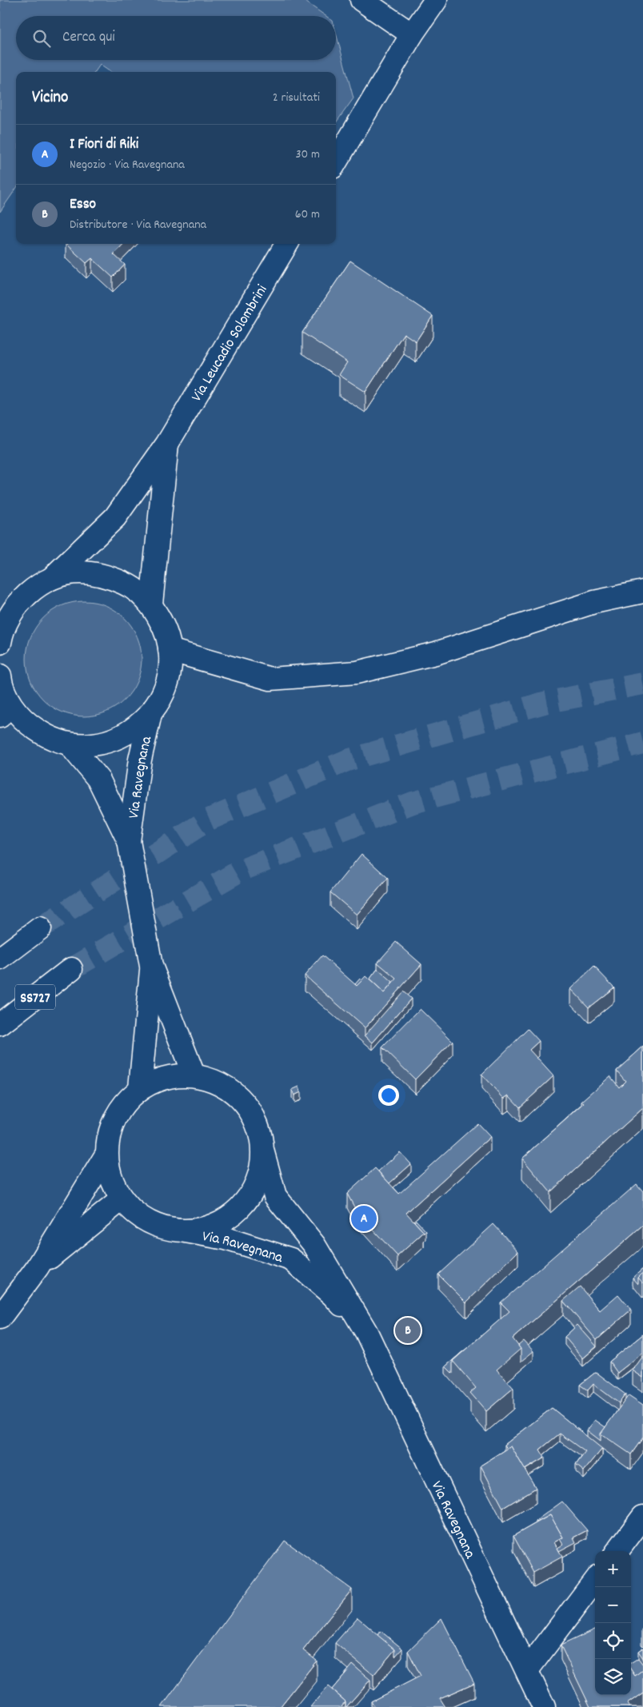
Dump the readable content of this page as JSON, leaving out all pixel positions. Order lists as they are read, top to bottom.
{
  "streets": {
    "main road": ["Via Leucadio Solombrini", "Via Ravegnana", "SS727"]
  },
  "page": {
    "search": "Cerca qui",
    "heading": ["Vicino", "2 risultati"],
    "list": [
      {
        "mark": "A",
        "name": "I Fiori di Riki",
        "note": "Negozio · Via Ravegnana",
        "value": "30 m"
      },
      {
        "mark": "B",
        "name": "Esso",
        "note": "Distributore · Via Ravegnana",
        "value": "60 m"
      }
    ],
    "pins": ["A", "B"],
    "map_buttons": ["+", "−"]
  }
}
